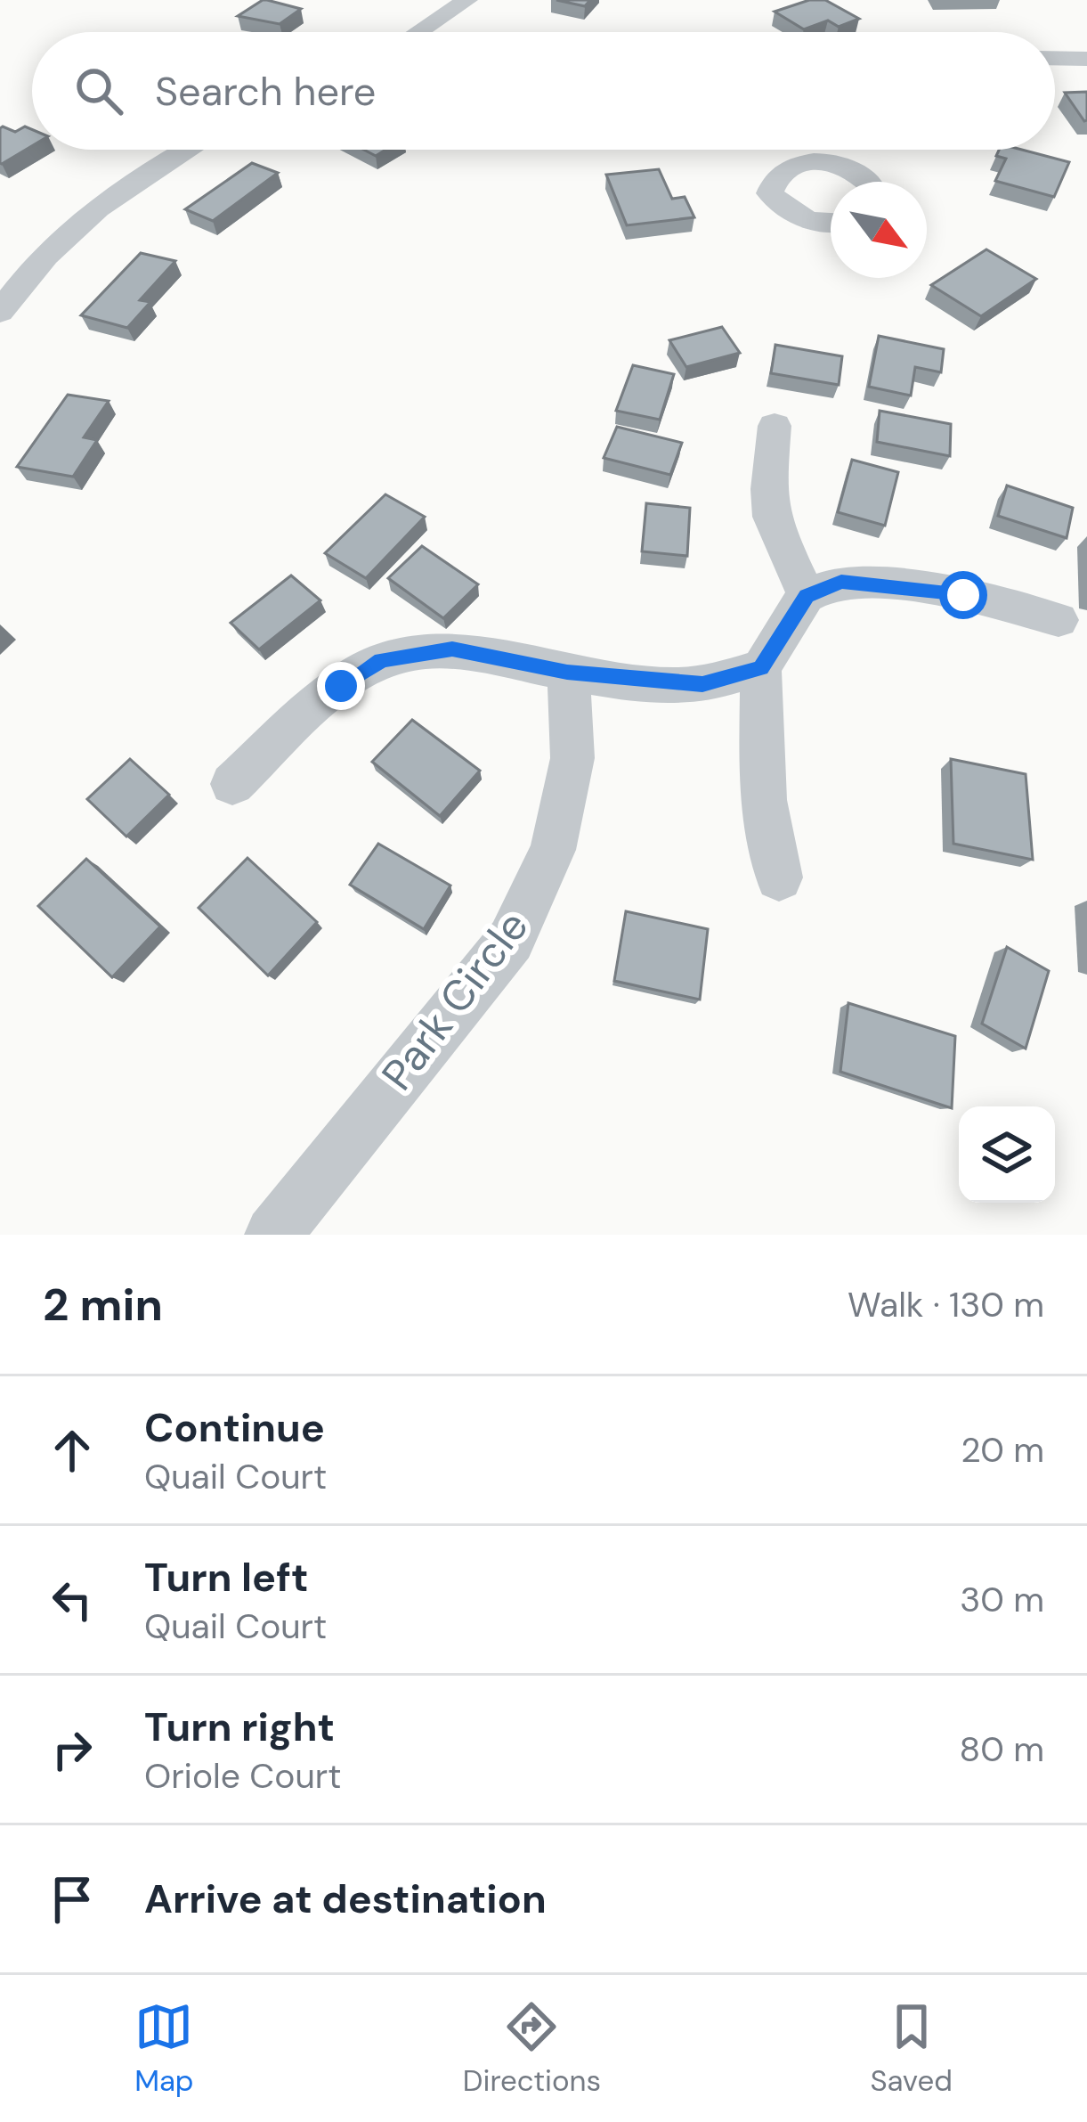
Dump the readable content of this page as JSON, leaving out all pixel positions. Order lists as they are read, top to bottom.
{
  "streets": {
    "street": ["Park Circle"]
  },
  "north": "bottom right",
  "page": {
    "search": "Search here",
    "heading": ["2 min", "Walk · 130 m"],
    "list": [
      ["Continue", "Quail Court", "20 m"],
      ["Turn left", "Quail Court", "30 m"],
      ["Turn right", "Oriole Court", "80 m"],
      "Arrive at destination"
    ],
    "nav": ["Map", "Directions", "Saved"]
  }
}
